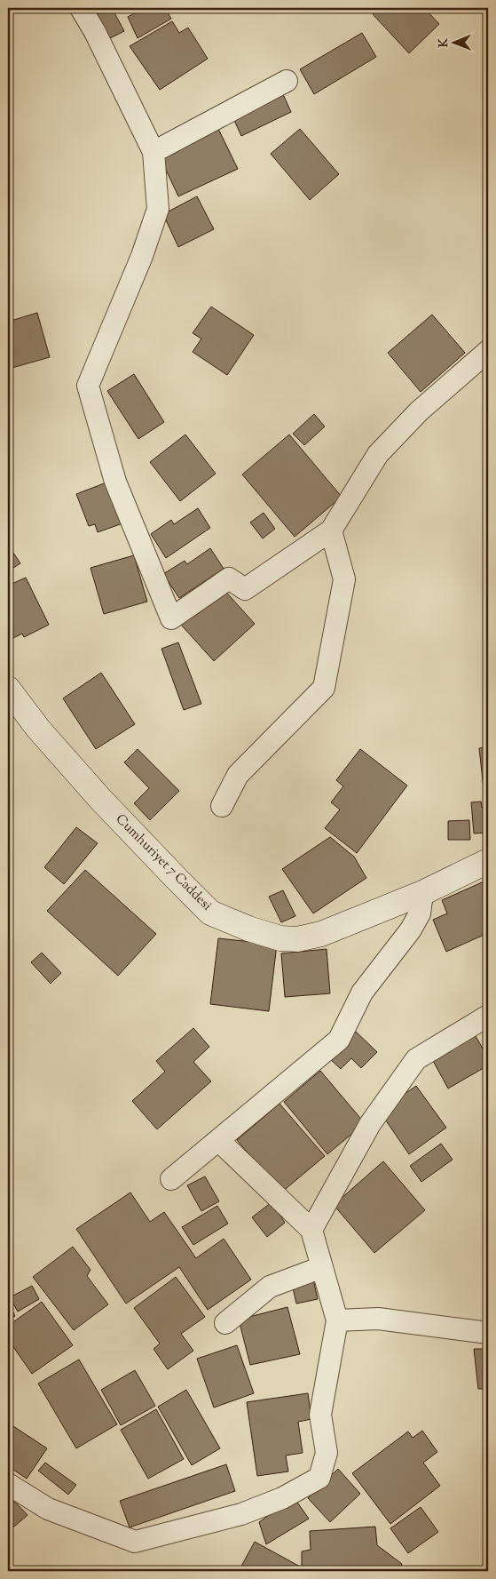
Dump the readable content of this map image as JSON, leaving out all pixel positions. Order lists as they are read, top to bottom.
{
  "streets": {
    "main road": ["Cumhuriyet 7 Caddesi"]
  },
  "north": "left"
}
